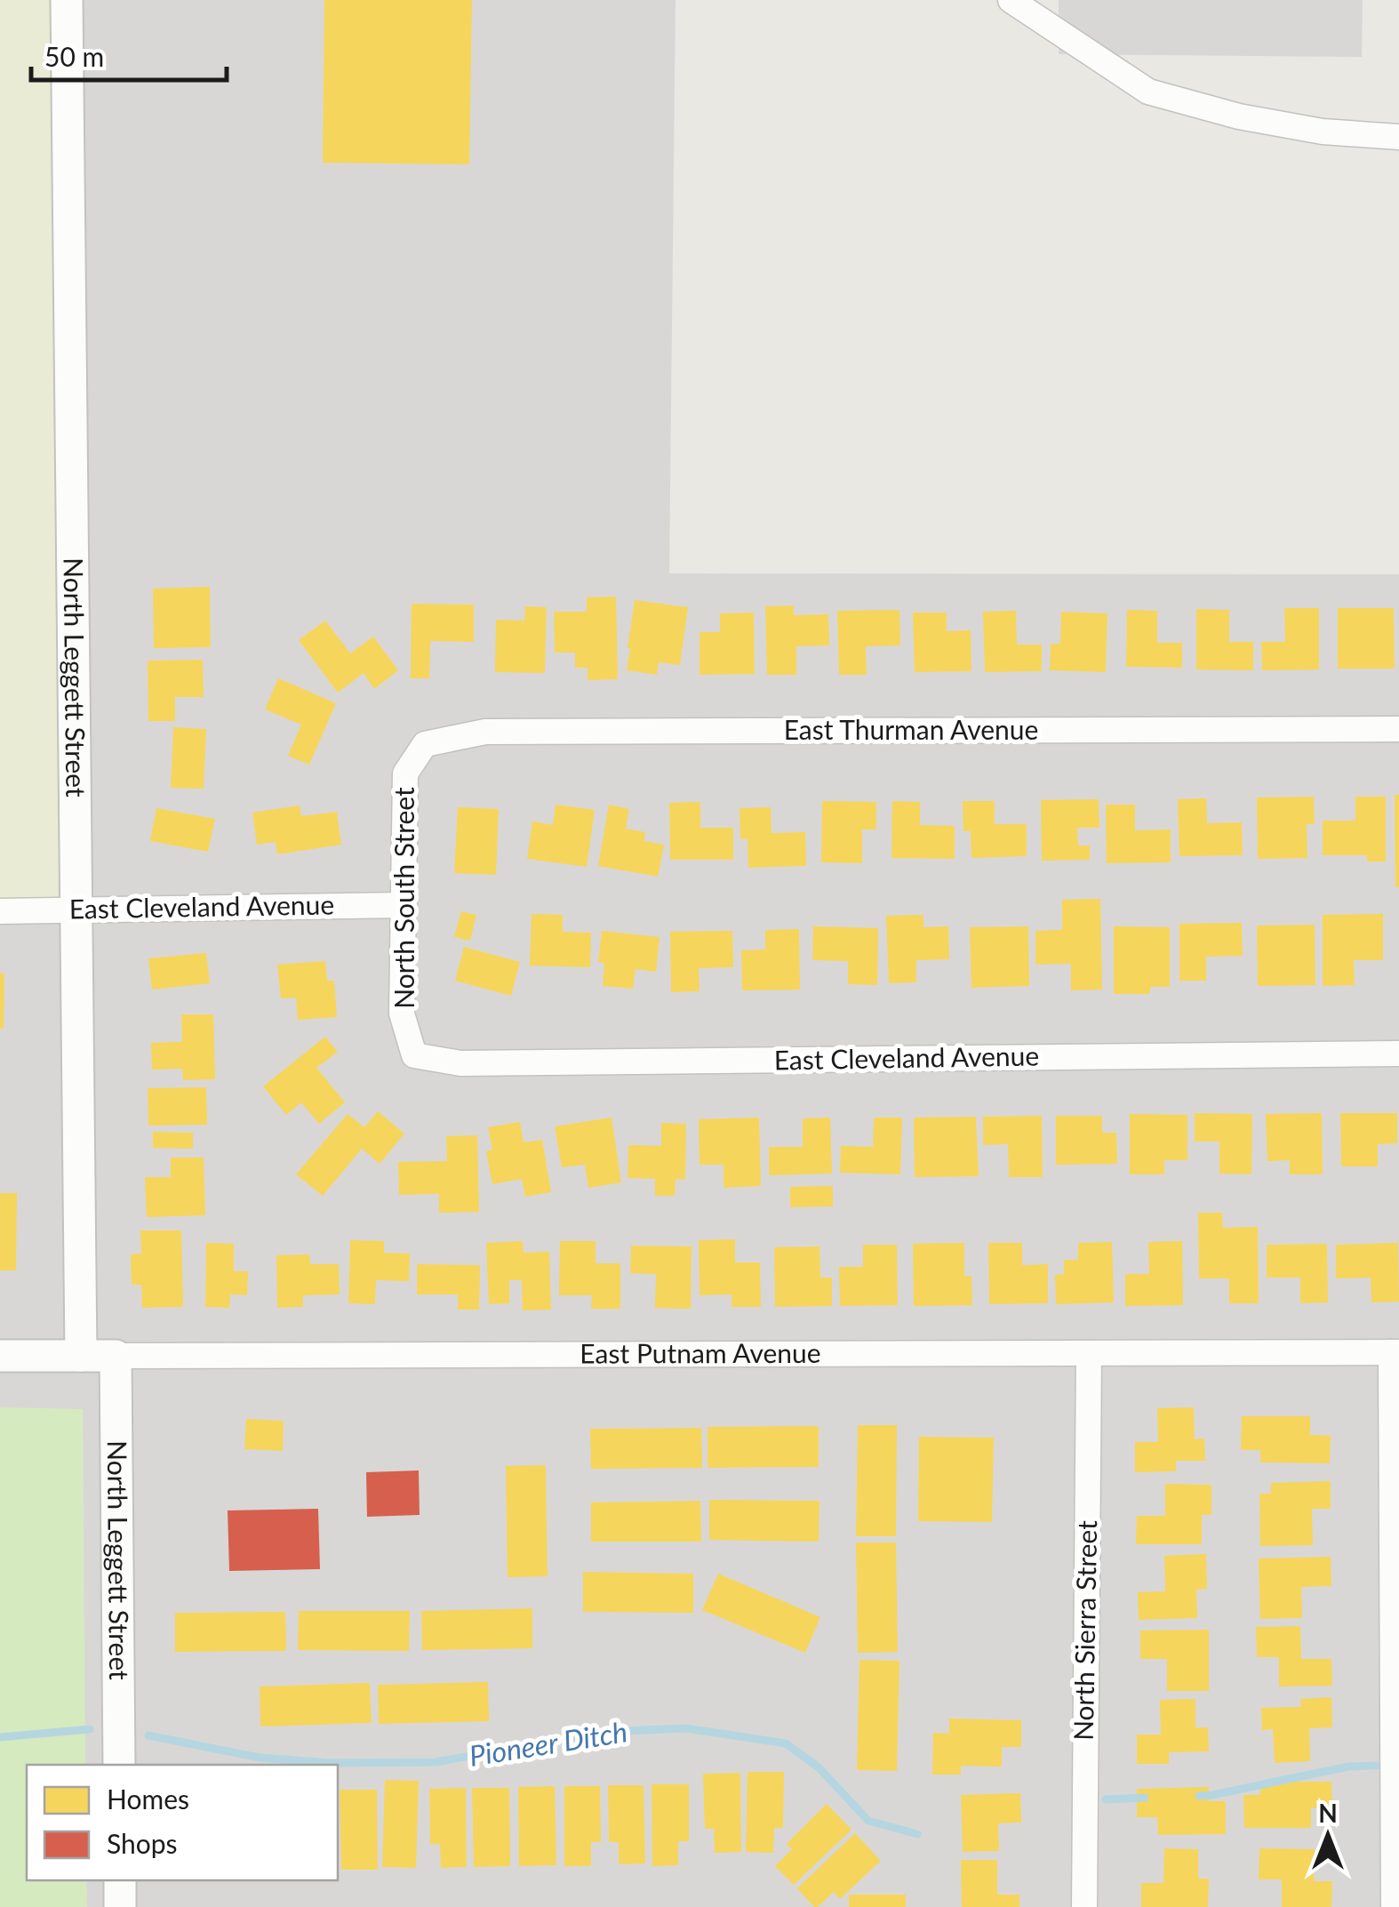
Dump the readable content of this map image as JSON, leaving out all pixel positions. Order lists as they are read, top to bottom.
{
  "streets": {
    "street": [
      "North Leggett Street",
      "East Thurman Avenue",
      "North South Street",
      "East Cleveland Avenue",
      "East Putnam Avenue",
      "North Sierra Street"
    ]
  },
  "crossings": [
    ["North Leggett Street", "East Cleveland Avenue"],
    ["North Leggett Street", "East Putnam Avenue"],
    ["East Thurman Avenue", "North South Street"],
    ["North South Street", "East Cleveland Avenue"],
    ["East Putnam Avenue", "North Sierra Street"]
  ],
  "water": ["Pioneer Ditch"],
  "legend": ["Homes", "Shops"],
  "scale_bar": "50 m",
  "north": "top"
}
